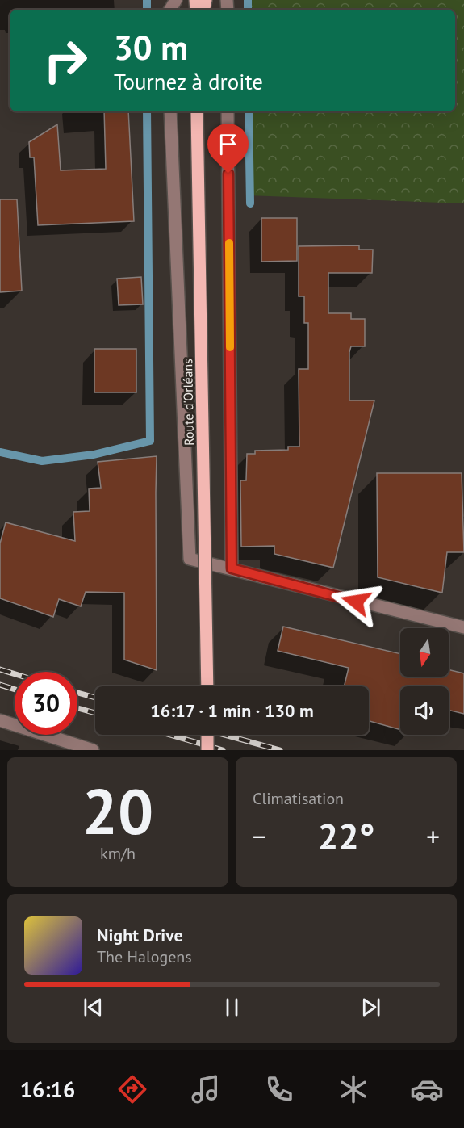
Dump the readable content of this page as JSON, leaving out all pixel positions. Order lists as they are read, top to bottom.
{
  "streets": {
    "main road": ["Route d'Orléans"]
  },
  "north": "bottom",
  "page": {
    "turn": ["30 m", "Tournez à droite"],
    "limit": "30",
    "trip": "16:17 · 1 min · 130 m",
    "tile": [
      ["20", "km/h"],
      "Climatisation"
    ],
    "heat": ["−", "22°", "+"],
    "song": ["Night Drive", "The Halogens"],
    "tabs": "16:16"
  }
}
